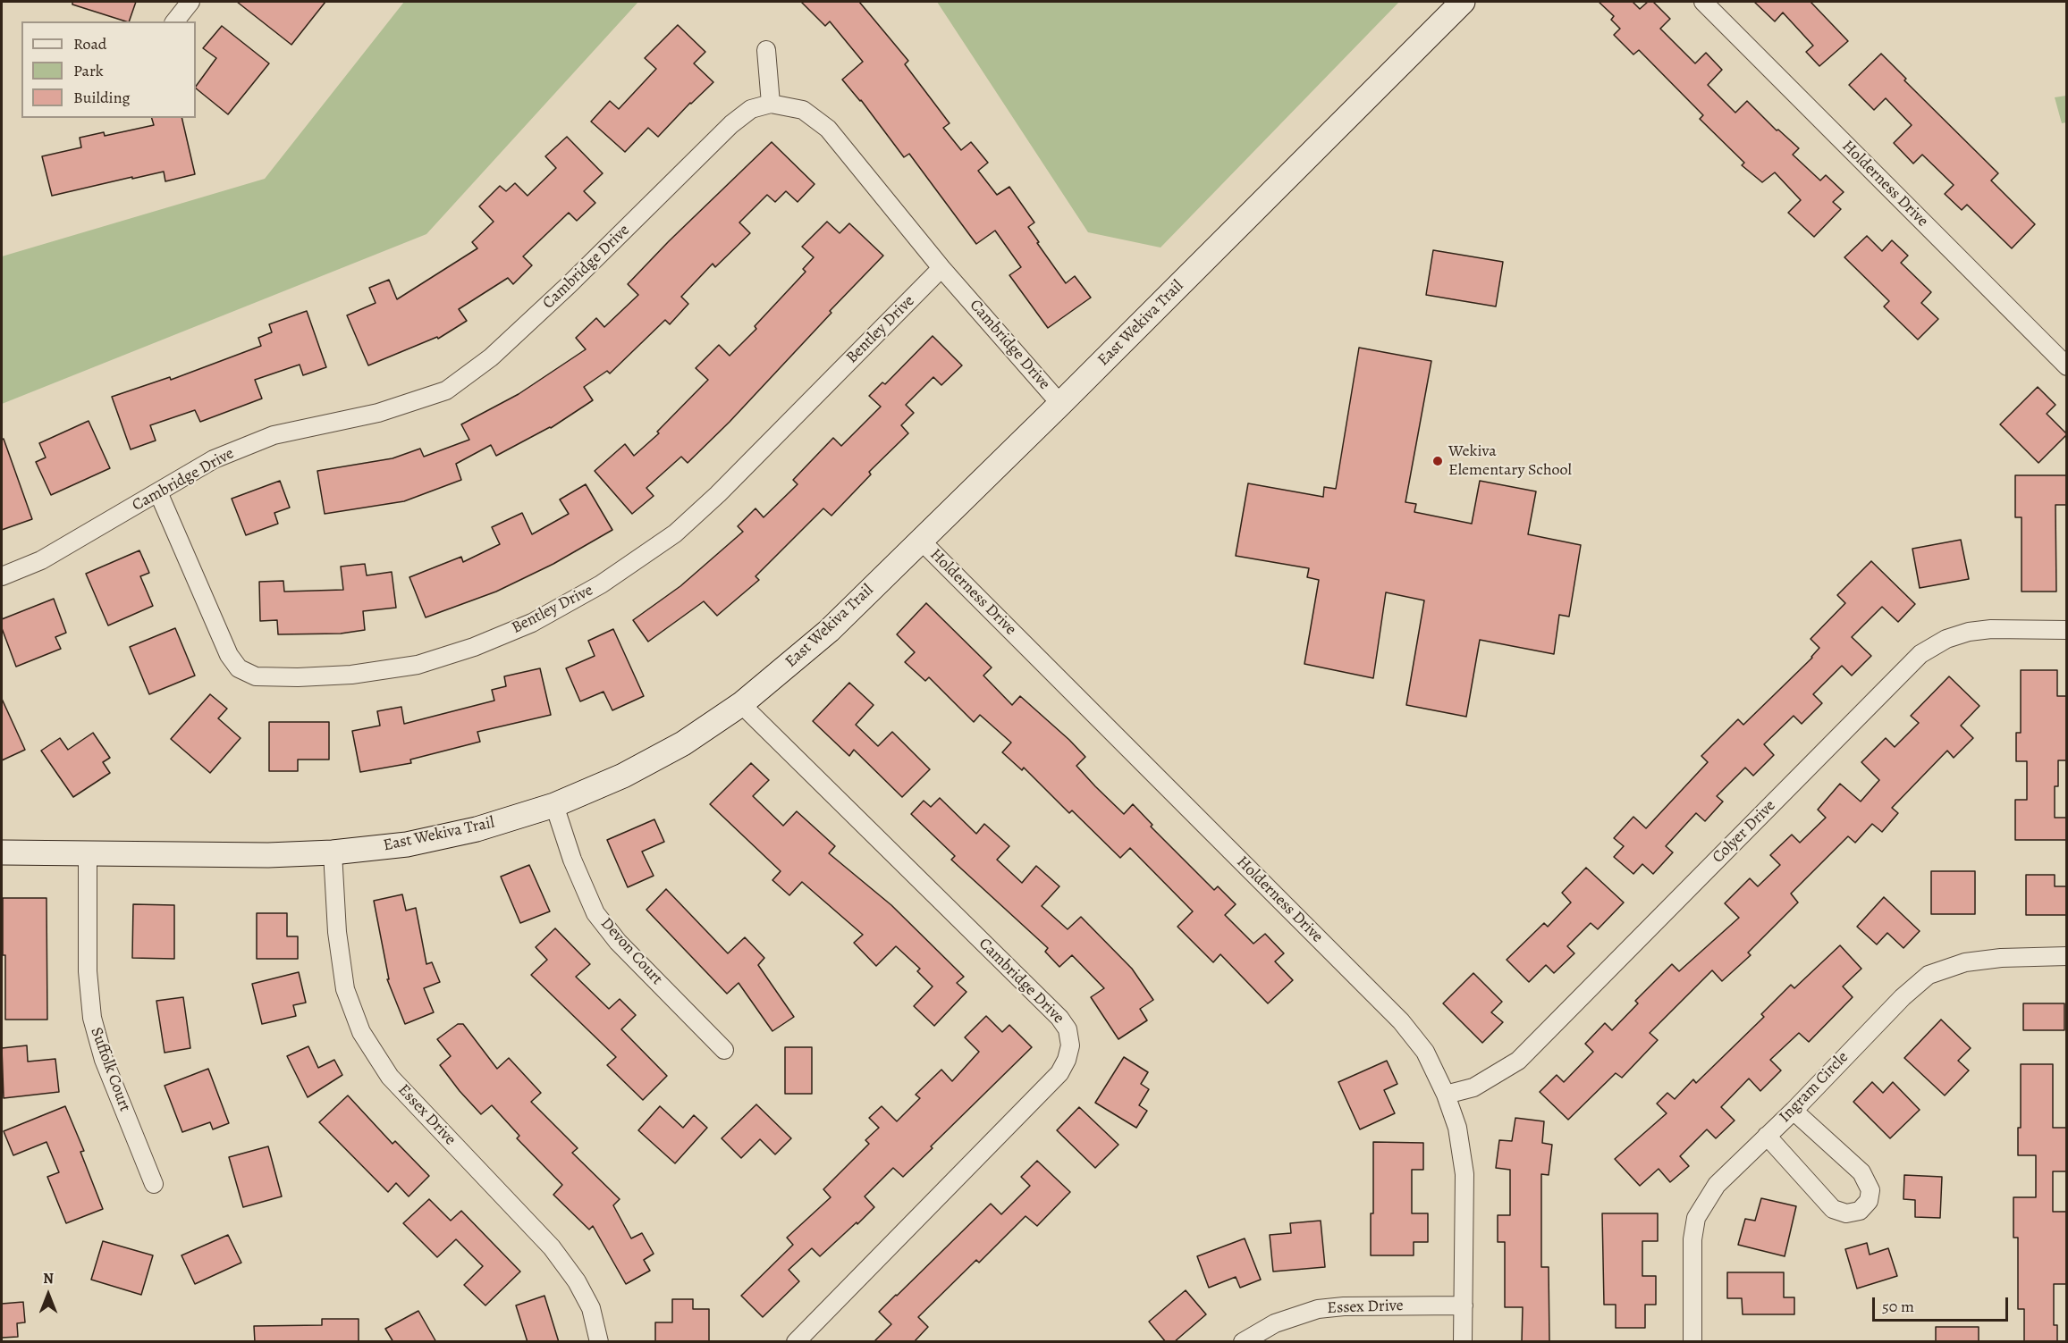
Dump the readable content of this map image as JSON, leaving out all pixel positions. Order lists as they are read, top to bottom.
{
  "streets": {
    "street": [
      "Holderness Drive",
      "Cambridge Drive",
      "East Wekiva Trail",
      "Bentley Drive",
      "Colyer Drive",
      "Devon Court",
      "Suffolk Court",
      "Ingram Circle",
      "Essex Drive"
    ]
  },
  "crossings": [
    ["Holderness Drive", "East Wekiva Trail"],
    ["Holderness Drive", "Colyer Drive"],
    ["Holderness Drive", "Essex Drive"],
    ["Cambridge Drive", "East Wekiva Trail"],
    ["Cambridge Drive", "Bentley Drive"],
    ["East Wekiva Trail", "Devon Court"],
    ["East Wekiva Trail", "Suffolk Court"],
    ["East Wekiva Trail", "Essex Drive"]
  ],
  "places": ["Wekiva Elementary School"],
  "legend": ["Road", "Park", "Building"],
  "scale_bar": "50 m",
  "north": "top"
}
